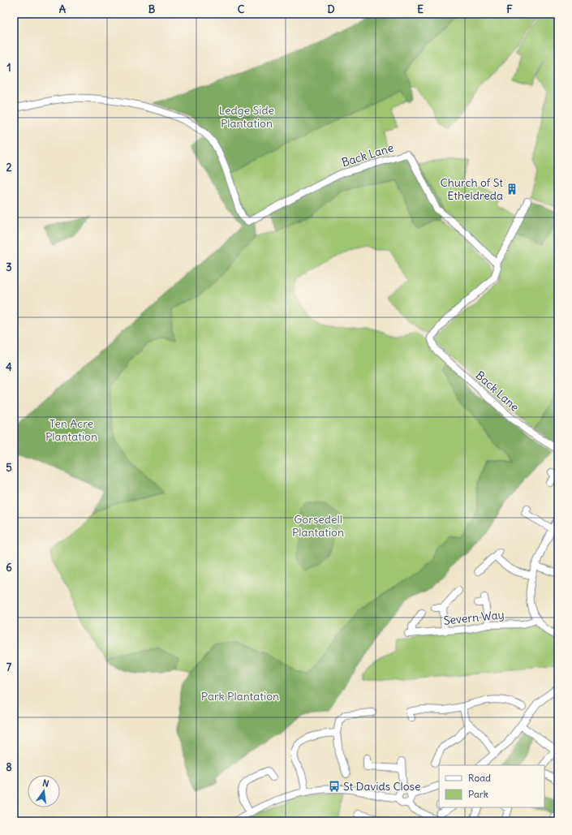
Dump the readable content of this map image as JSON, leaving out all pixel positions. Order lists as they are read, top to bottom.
{
  "streets": {
    "street": ["Back Lane", "Severn Way"]
  },
  "parks": [
    "Ledge Side Plantation",
    "Ten Acre Plantation",
    "Gorsedell Plantation",
    "Park Plantation"
  ],
  "places": {
    "building": ["Church of St Etheldreda"],
    "bus stop": ["St Davids Close"]
  },
  "legend": ["Road", "Park"],
  "north": "top",
  "grid": {
    "columns": [
      "A",
      "B",
      "C",
      "D",
      "E",
      "F"
    ],
    "rows": [
      "1",
      "2",
      "3",
      "4",
      "5",
      "6",
      "7",
      "8"
    ]
  }
}
